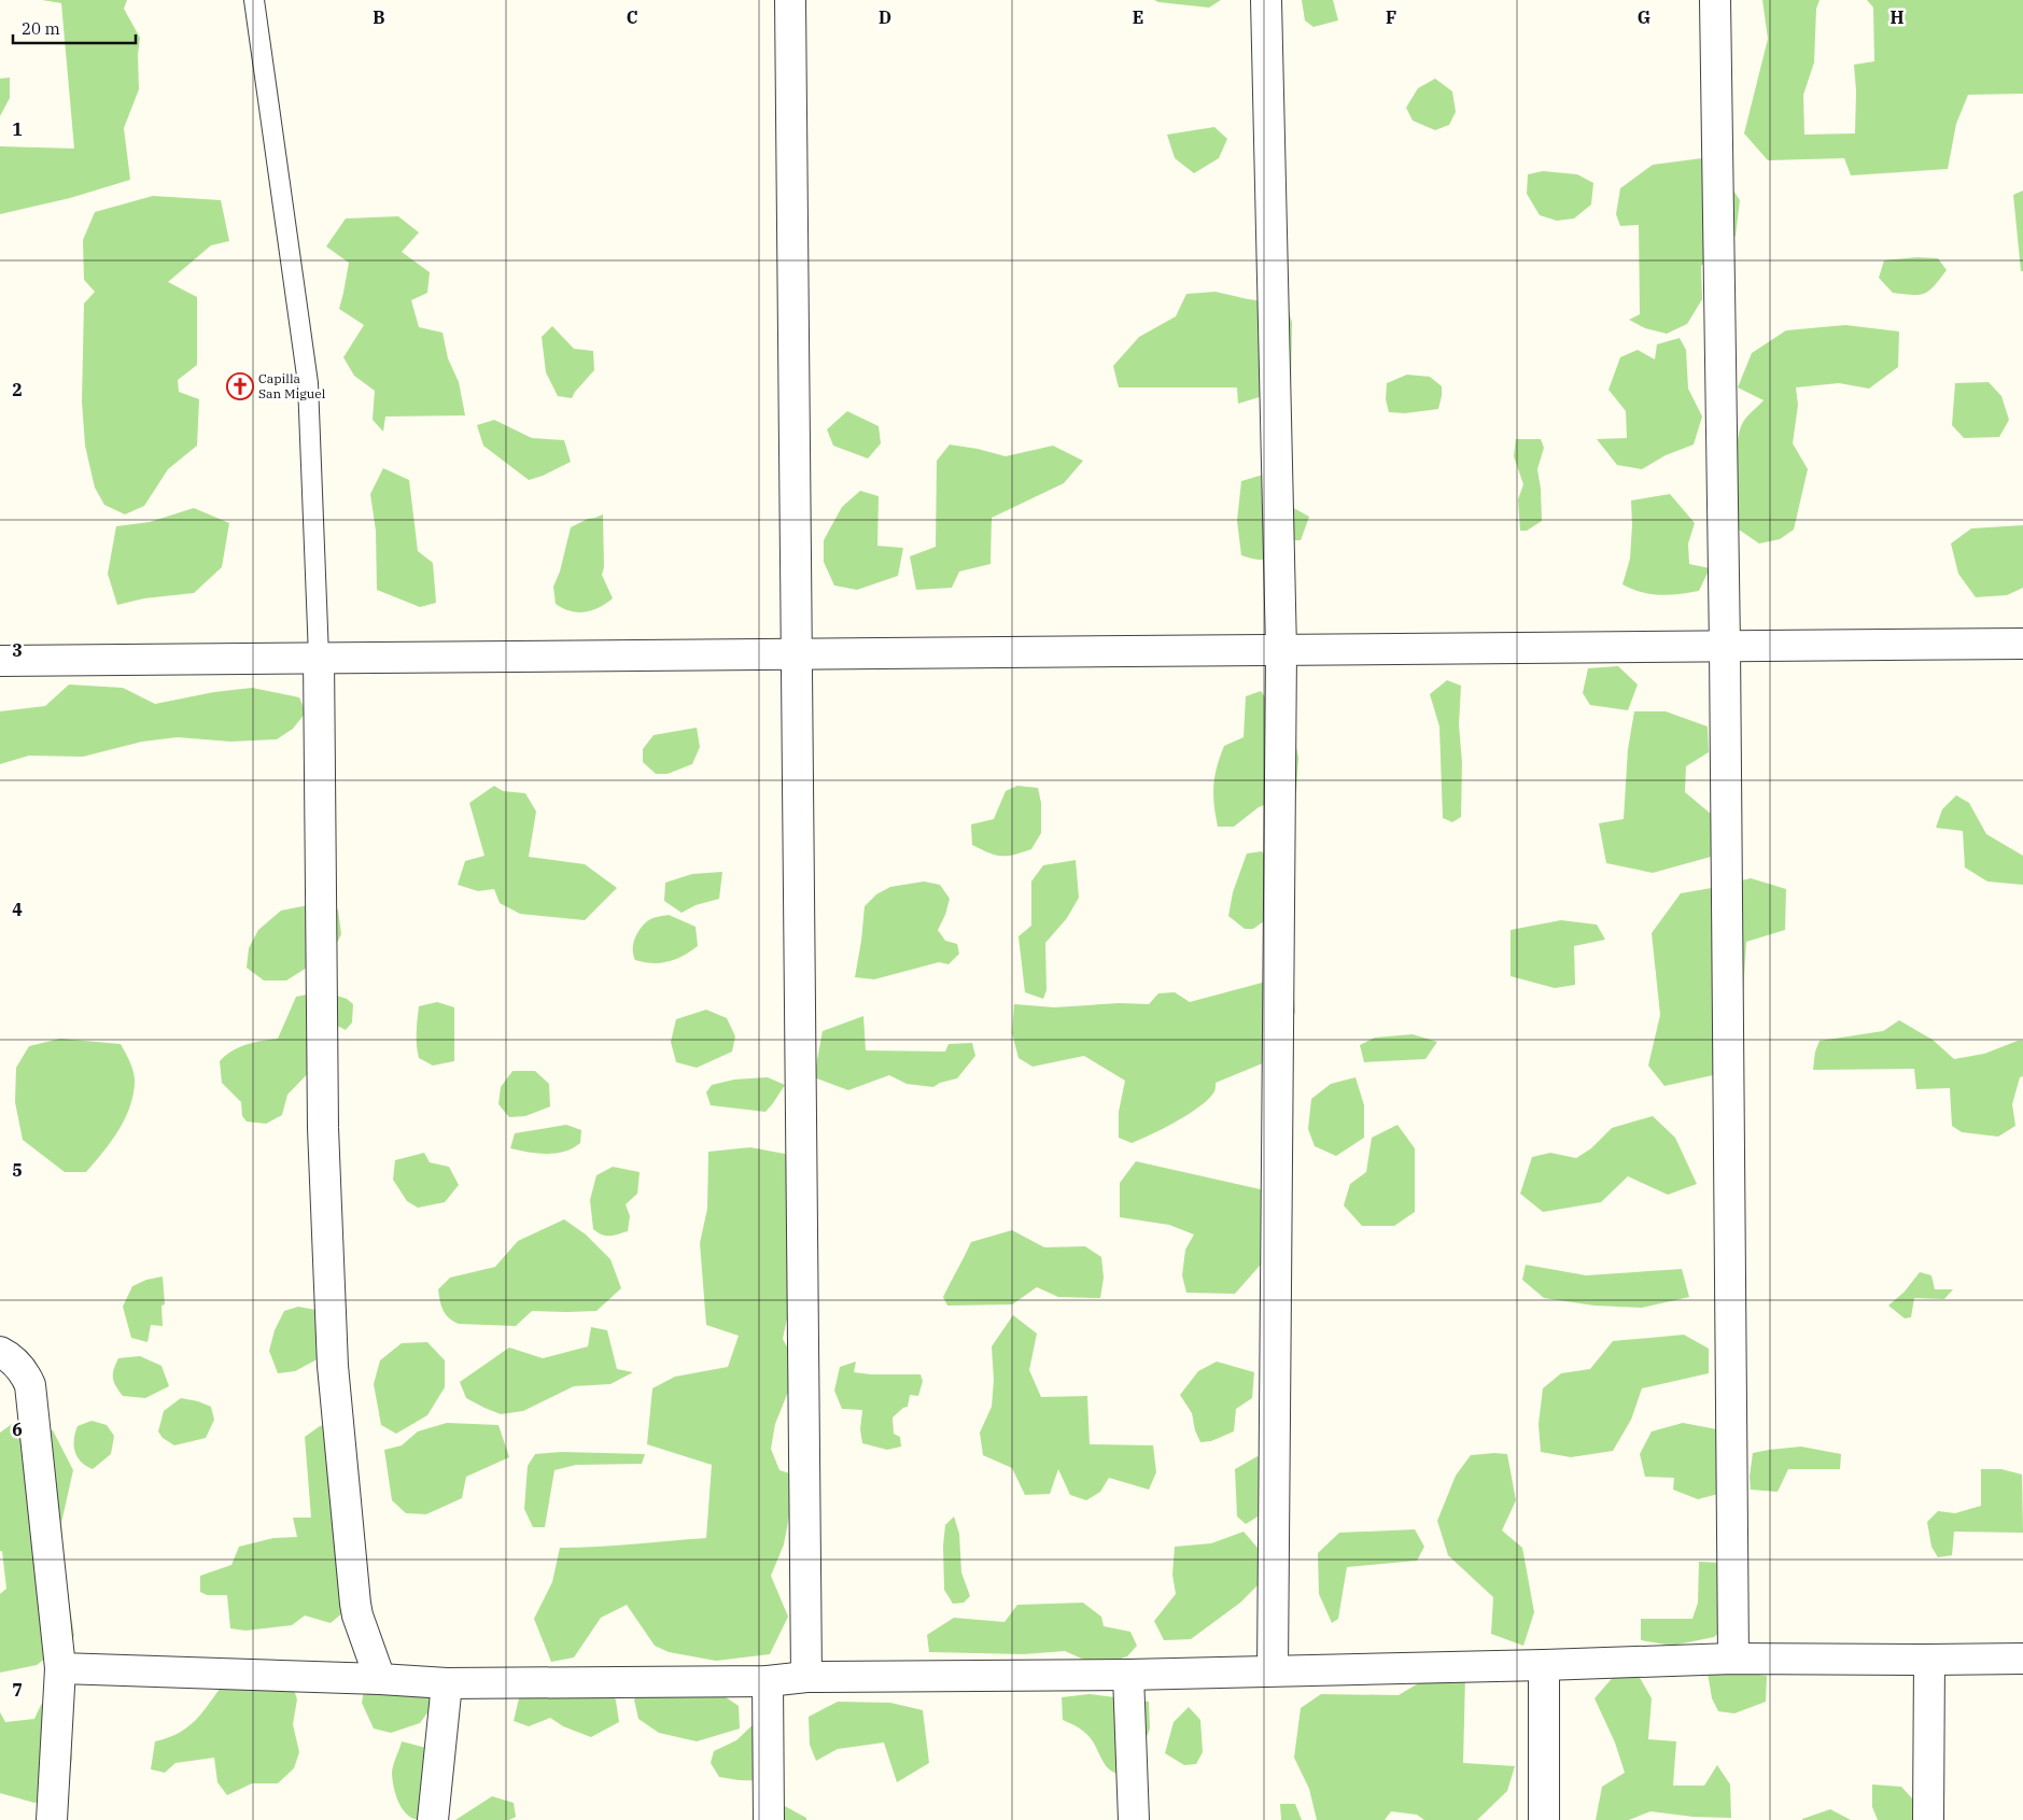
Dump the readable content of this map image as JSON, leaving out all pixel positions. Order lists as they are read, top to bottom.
{
  "places": {
    "church": ["Capilla San Miguel"]
  },
  "scale_bar": "20 m",
  "grid": {
    "columns": [
      "B",
      "C",
      "D",
      "E",
      "F",
      "G",
      "H"
    ],
    "rows": [
      "1",
      "2",
      "3",
      "4",
      "5",
      "6",
      "7"
    ]
  }
}
